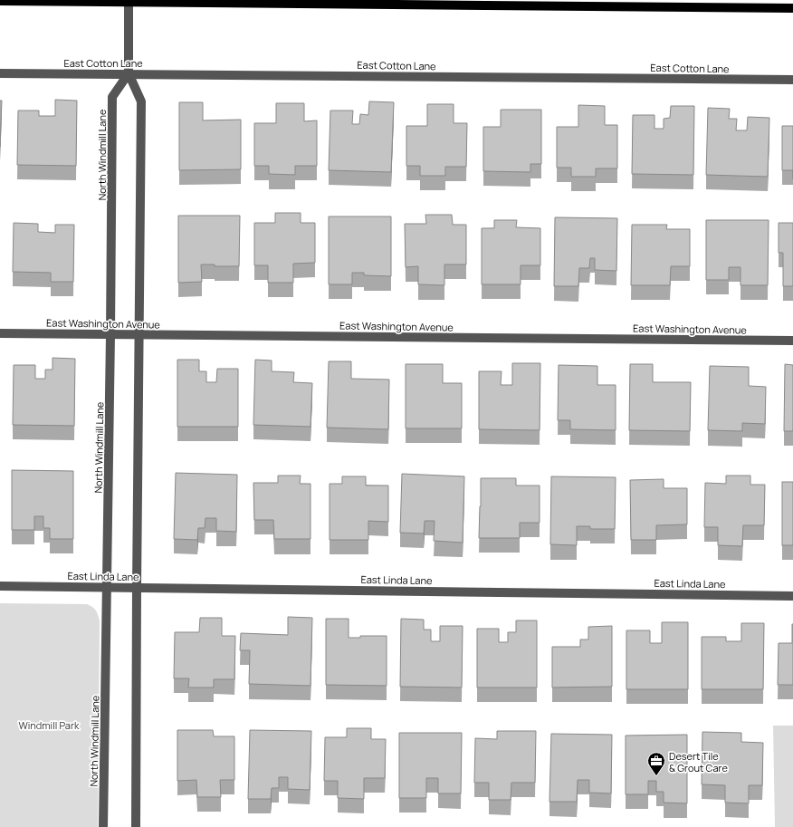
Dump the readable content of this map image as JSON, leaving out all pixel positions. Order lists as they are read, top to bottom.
{
  "streets": {
    "street": [
      "East Cotton Lane",
      "North Windmill Lane",
      "East Washington Avenue",
      "East Linda Lane"
    ]
  },
  "crossings": [
    ["East Cotton Lane", "North Windmill Lane"],
    ["North Windmill Lane", "East Washington Avenue"],
    ["North Windmill Lane", "East Linda Lane"]
  ],
  "parks": ["Windmill Park"],
  "places": {
    "office": ["Desert Tile & Grout Care"]
  }
}
